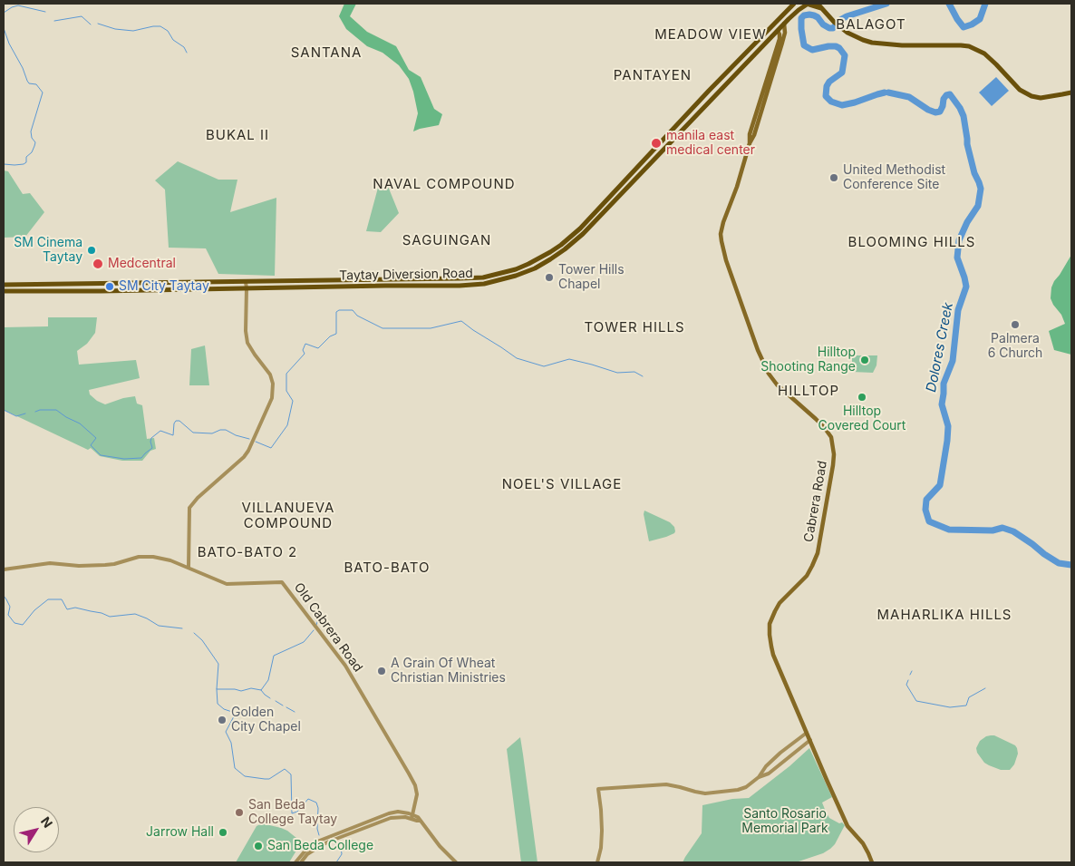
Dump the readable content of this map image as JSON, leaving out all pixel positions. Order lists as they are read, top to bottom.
{
  "streets": {
    "main road": ["Taytay Diversion Road", "Cabrera Road"],
    "street": ["Old Cabrera Road"]
  },
  "crossings": [
    ["Taytay Diversion Road", "Cabrera Road"]
  ],
  "districts": [
    "BALAGOT",
    "MEADOW VIEW",
    "SANTANA",
    "PANTAYEN",
    "BUKAL II",
    "NAVAL COMPOUND",
    "SAGUINGAN",
    "BLOOMING HILLS",
    "TOWER HILLS",
    "HILLTOP",
    "NOEL'S VILLAGE",
    "VILLANUEVA COMPOUND",
    "BATO-BATO 2",
    "BATO-BATO",
    "MAHARLIKA HILLS"
  ],
  "water": ["Dolores Creek"],
  "parks": ["Santo Rosario Memorial Park"],
  "places": [
    "manila east medical center",
    "United Methodist Conference Site",
    "SM Cinema Taytay",
    "Medcentral",
    "Tower Hills Chapel",
    "SM City Taytay",
    "Palmera 6 Church",
    "Hilltop Shooting Range",
    "Hilltop Covered Court",
    "A Grain Of Wheat Christian Ministries",
    "Golden City Chapel",
    "San Beda College Taytay",
    "Jarrow Hall",
    "San Beda College"
  ],
  "north": "top right"
}
